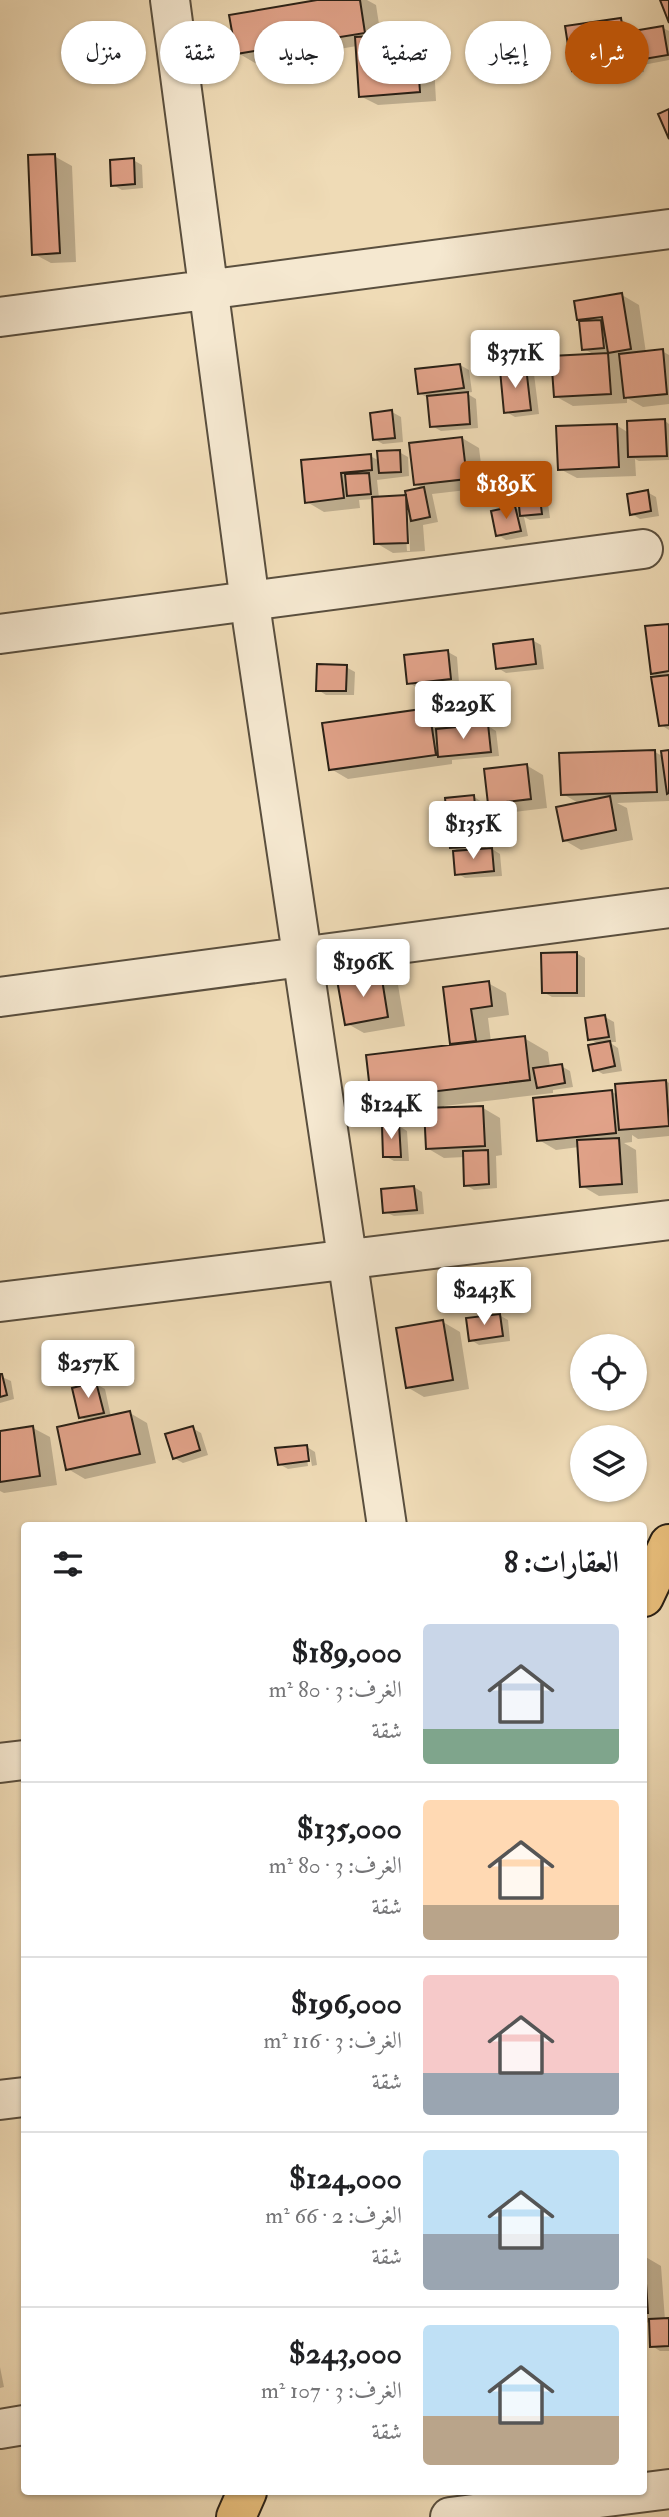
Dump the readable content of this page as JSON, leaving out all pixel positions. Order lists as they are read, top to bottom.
{
  "page": {
    "chip": [
      "شراء",
      "إيجار",
      "تصفية",
      "جديد",
      "شقة",
      "منزل"
    ],
    "price": [
      "$371K",
      "$189K",
      "$229K",
      "$135K",
      "$196K",
      "$124K",
      "$243K",
      "$257K"
    ],
    "heading": "العقارات: 8",
    "list": [
      {
        "name": "$189,000",
        "note": "الغرف: 3 · 80 m² · شقة"
      },
      {
        "name": "$135,000",
        "note": "الغرف: 3 · 80 m² · شقة"
      },
      {
        "name": "$196,000",
        "note": "الغرف: 3 · 116 m² · شقة"
      },
      {
        "name": "$124,000",
        "note": "الغرف: 2 · 66 m² · شقة"
      },
      {
        "name": "$243,000",
        "note": "الغرف: 3 · 107 m² · شقة"
      }
    ]
  }
}
